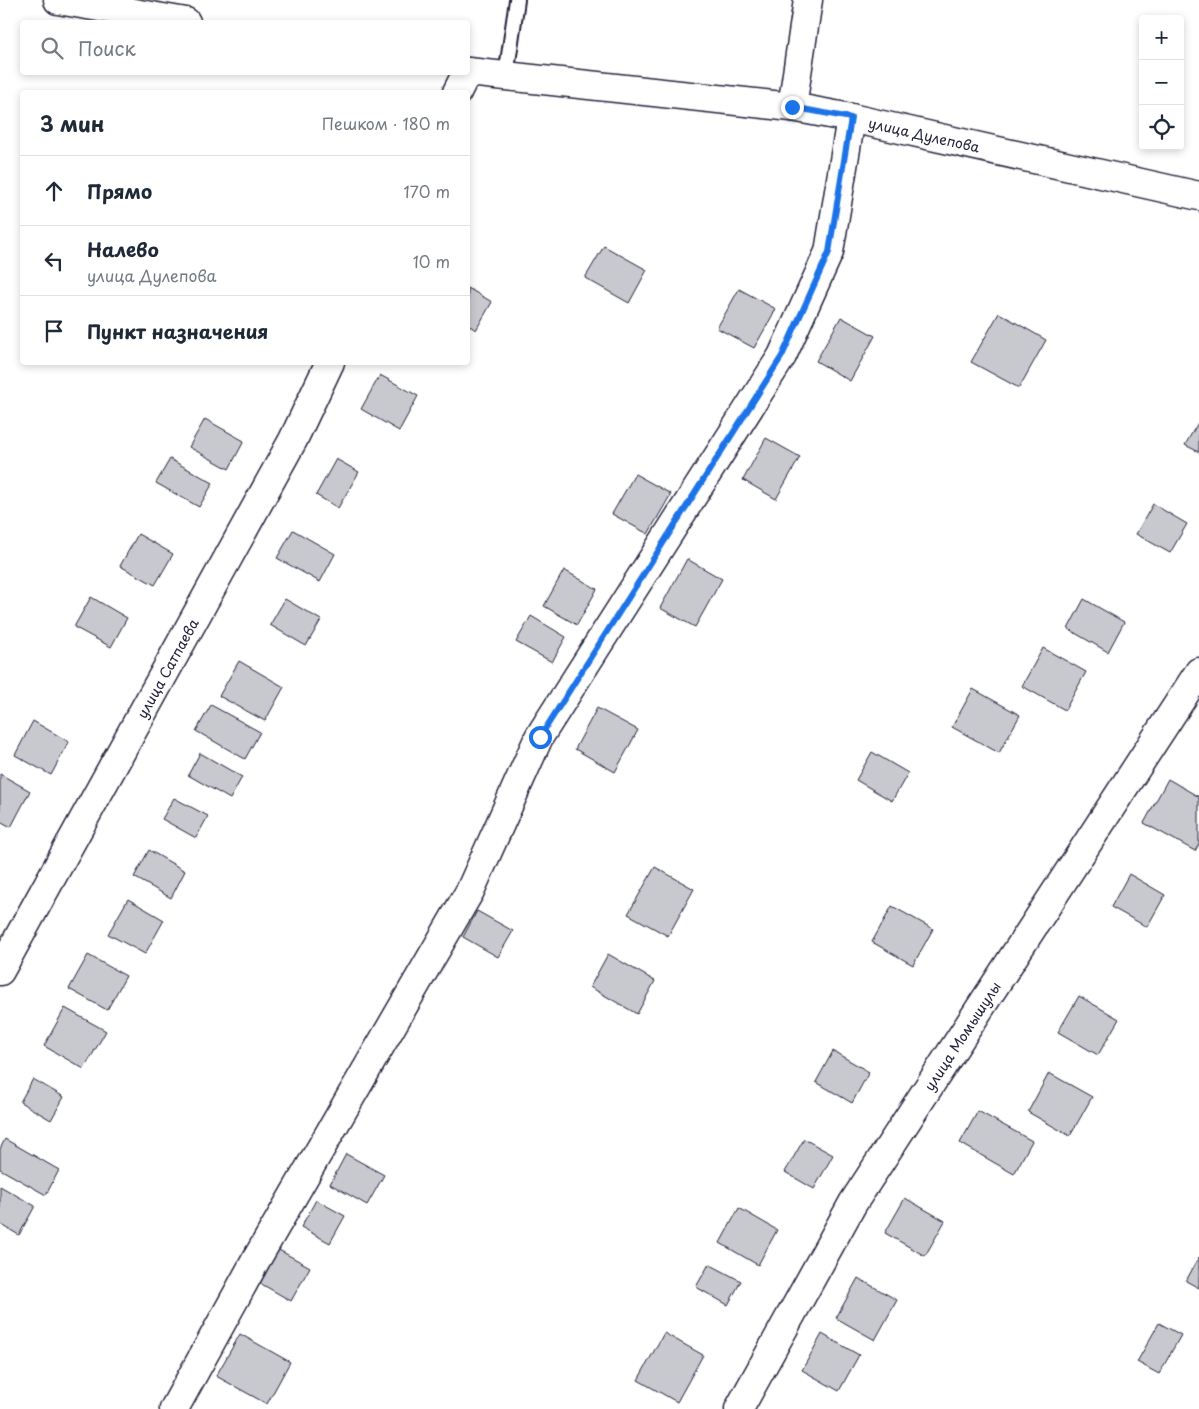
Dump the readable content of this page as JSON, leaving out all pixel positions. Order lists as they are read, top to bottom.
{
  "streets": {
    "street": ["улица Дулепова", "улица Сатпаева", "улица Момышулы"]
  },
  "page": {
    "map_buttons": ["+", "−"],
    "search": "Поиск",
    "heading": ["3 мин", "Пешком · 180 m"],
    "list": [
      ["Прямо", "170 m"],
      ["Налево", "улица Дулепова", "10 m"],
      "Пункт назначения"
    ]
  }
}
